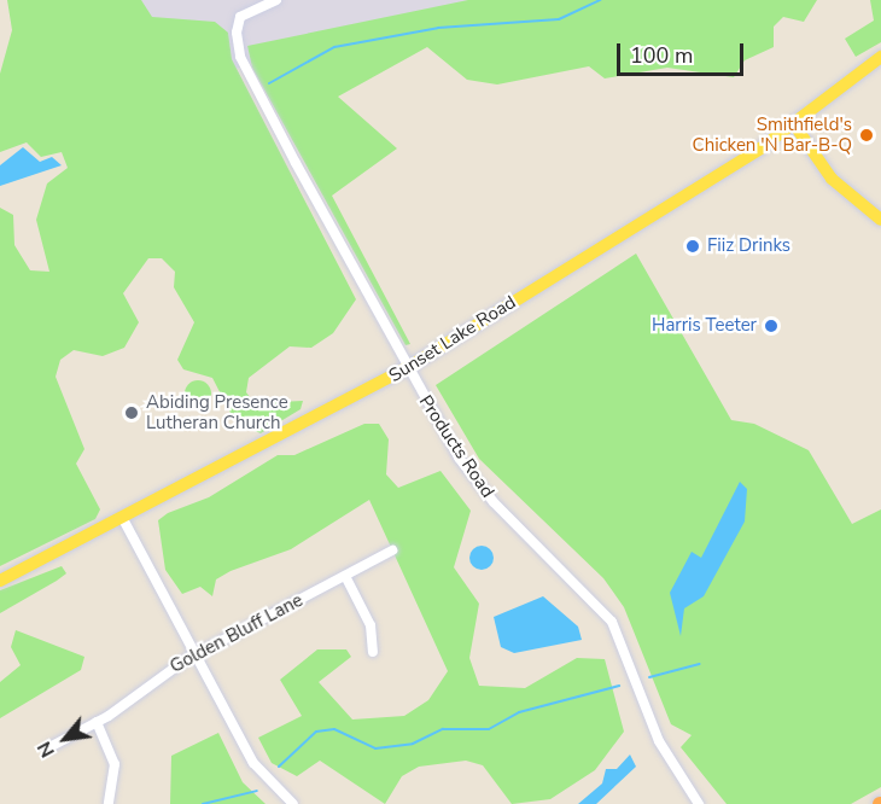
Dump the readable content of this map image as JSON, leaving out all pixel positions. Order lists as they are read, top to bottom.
{
  "streets": {
    "main road": ["Sunset Lake Road"],
    "street": ["Products Road", "Golden Bluff Lane"]
  },
  "crossings": [
    ["Sunset Lake Road", "Products Road"]
  ],
  "places": [
    "Smithfield's Chicken 'N Bar-B-Q",
    "Fiiz Drinks",
    "Harris Teeter",
    "Abiding Presence Lutheran Church"
  ],
  "scale_bar": "100 m",
  "north": "bottom left"
}
